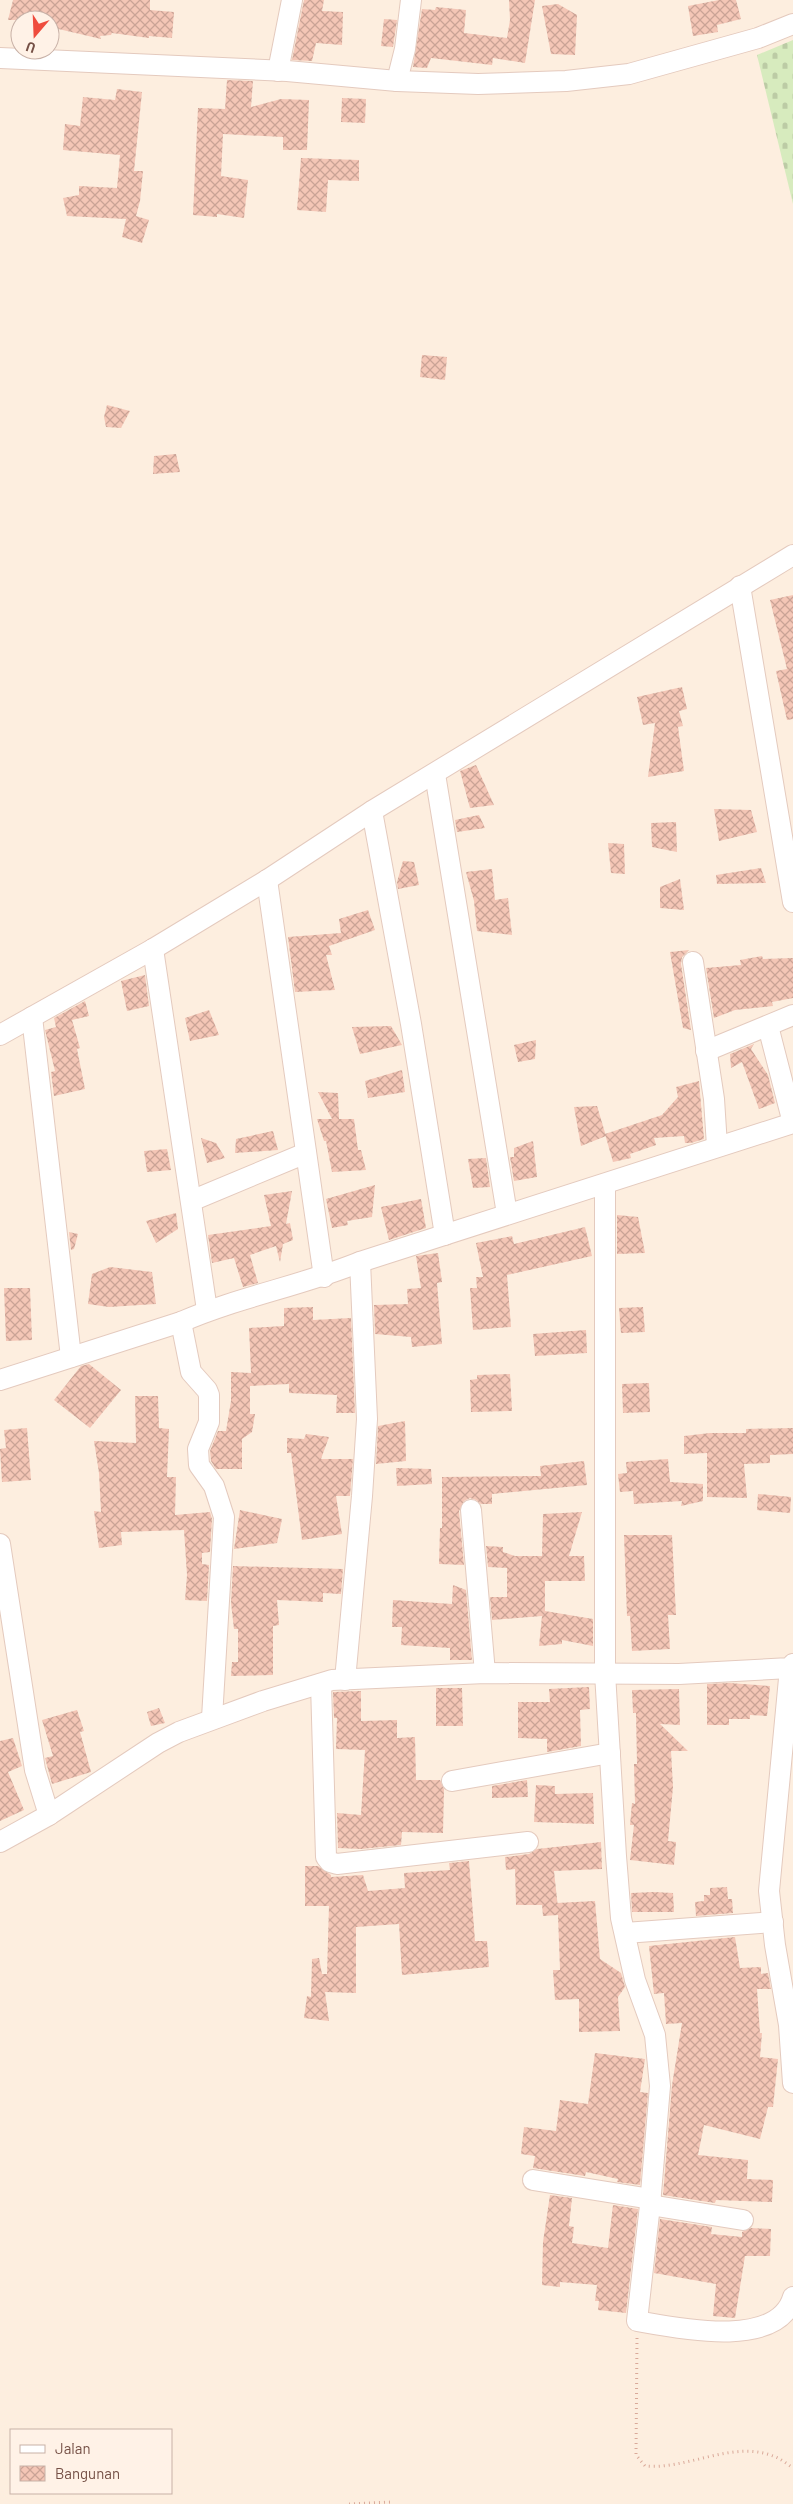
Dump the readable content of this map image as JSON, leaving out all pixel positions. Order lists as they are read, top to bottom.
{
  "legend": ["Jalan", "Bangunan"],
  "north": "bottom"
}
